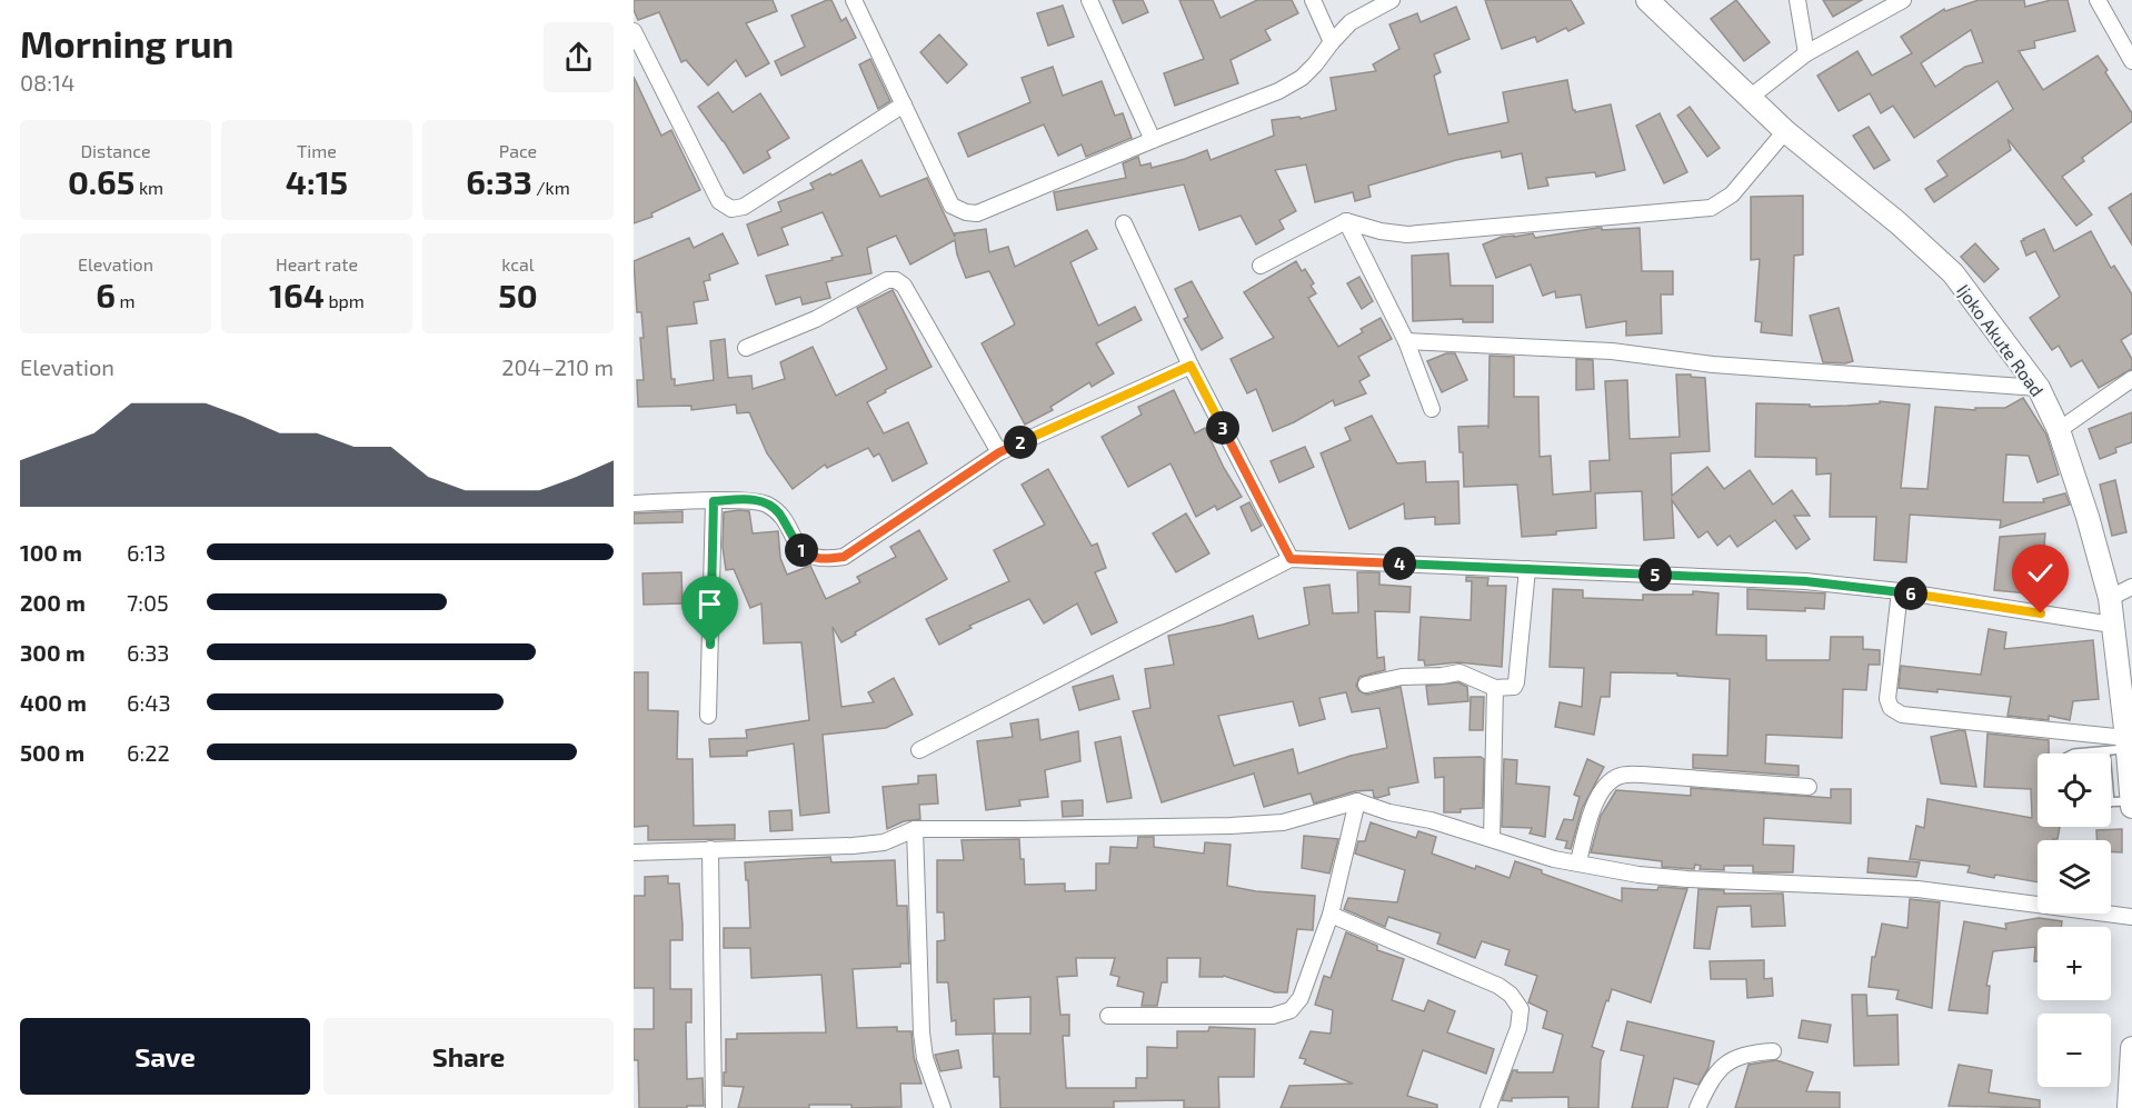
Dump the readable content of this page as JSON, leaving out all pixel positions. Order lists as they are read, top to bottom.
{
  "streets": {
    "main road": ["Ijoko Akute Road"]
  },
  "page": {
    "heading": ["Morning run", "08:14"],
    "stats": [
      ["Distance", "0.65 km"],
      ["Time", "4:15"],
      ["Pace", "6:33 /km"],
      ["Elevation", "6 m"],
      ["Heart rate", "164 bpm"],
      ["kcal", "50"]
    ],
    "chart": ["Elevation", "204–210 m"],
    "pins": [
      "3",
      "2",
      "1",
      "4",
      "5",
      "6"
    ],
    "list": [
      {
        "name": "100 m",
        "note": "6:13"
      },
      {
        "name": "200 m",
        "note": "7:05"
      },
      {
        "name": "300 m",
        "note": "6:33"
      },
      {
        "name": "400 m",
        "note": "6:43"
      },
      {
        "name": "500 m",
        "note": "6:22"
      }
    ],
    "map_buttons": ["+", "−"],
    "buttons": ["Save", "Share"]
  }
}
